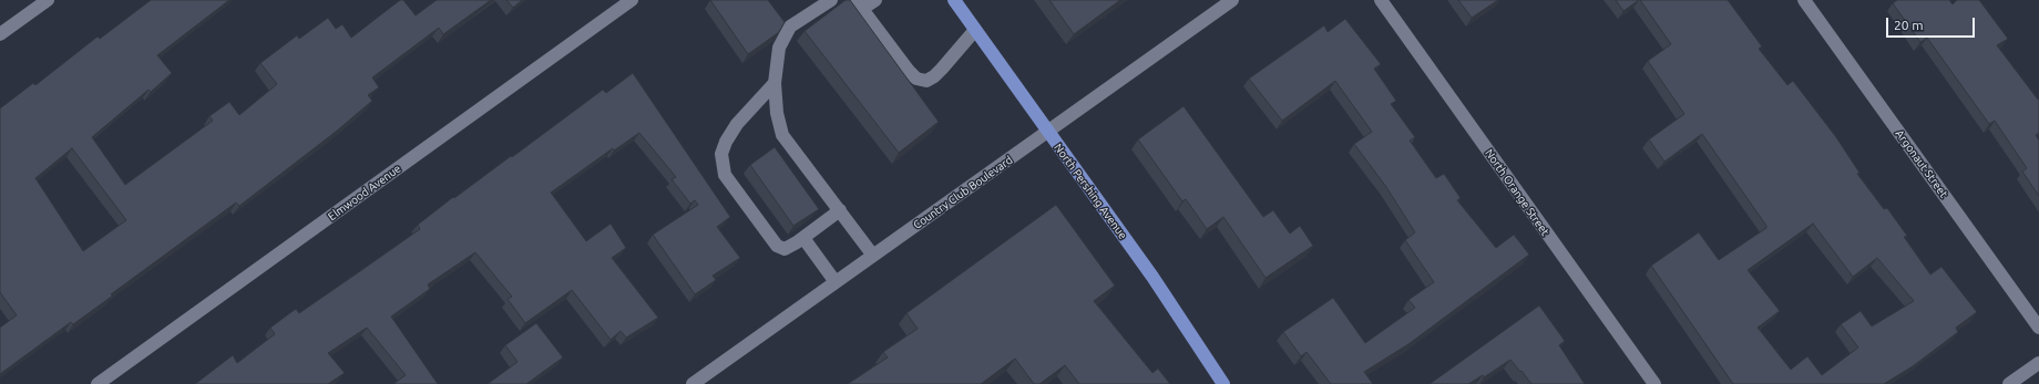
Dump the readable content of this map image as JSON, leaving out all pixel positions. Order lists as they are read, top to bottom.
{
  "streets": {
    "main road": ["North Pershing Avenue"],
    "street": [
      "Argonaut Street",
      "Elmwood Avenue",
      "Country Club Boulevard",
      "North Orange Street"
    ]
  },
  "crossings": [
    ["North Pershing Avenue", "Country Club Boulevard"]
  ],
  "scale_bar": "20 m"
}
